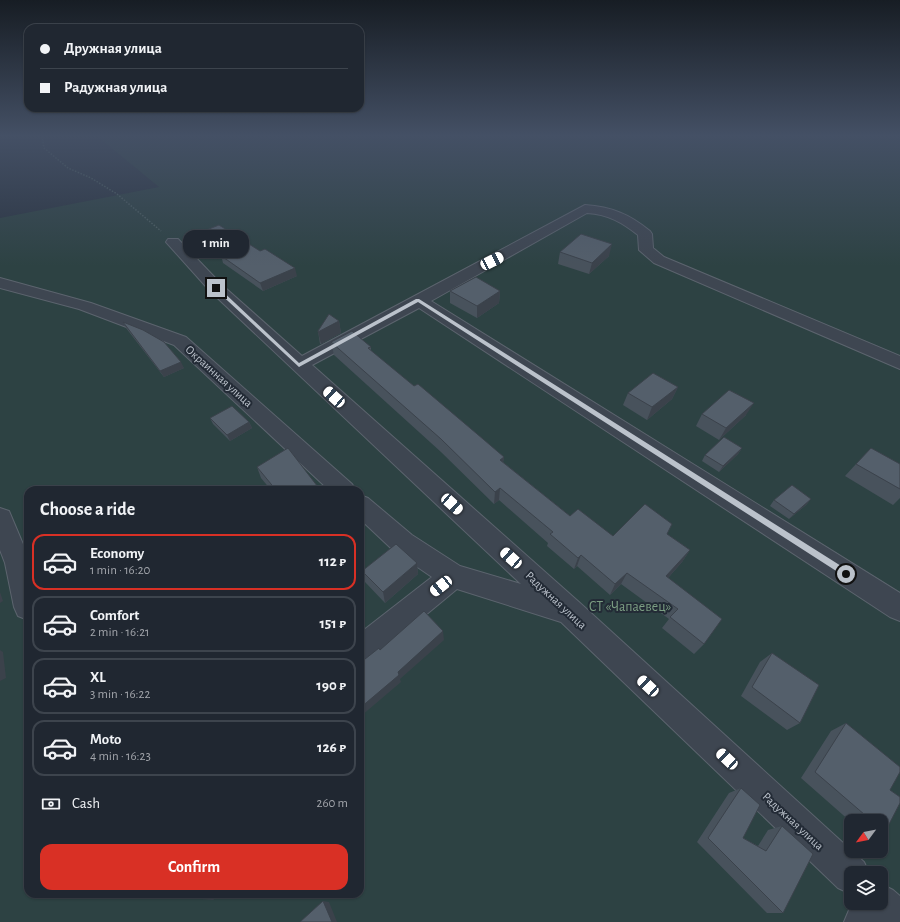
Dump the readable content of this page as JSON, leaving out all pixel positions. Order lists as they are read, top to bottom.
{
  "streets": {
    "street": ["Окраинная улица", "Радужная улица"]
  },
  "parks": ["СТ «Чапаевец»"],
  "north": "bottom left",
  "page": {
    "banner": ["Дружная улица", "Радужная улица"],
    "bubble": "1 min",
    "heading": "Choose a ride",
    "list": [
      {
        "name": "Economy",
        "note": "1 min · 16:20",
        "value": "112 ₽"
      },
      {
        "name": "Comfort",
        "note": "2 min · 16:21",
        "value": "151 ₽"
      },
      {
        "name": "XL",
        "note": "3 min · 16:22",
        "value": "190 ₽"
      },
      {
        "name": "Moto",
        "note": "4 min · 16:23",
        "value": "126 ₽"
      }
    ],
    "pay": ["Cash", "260 m"],
    "buttons": "Confirm"
  }
}
